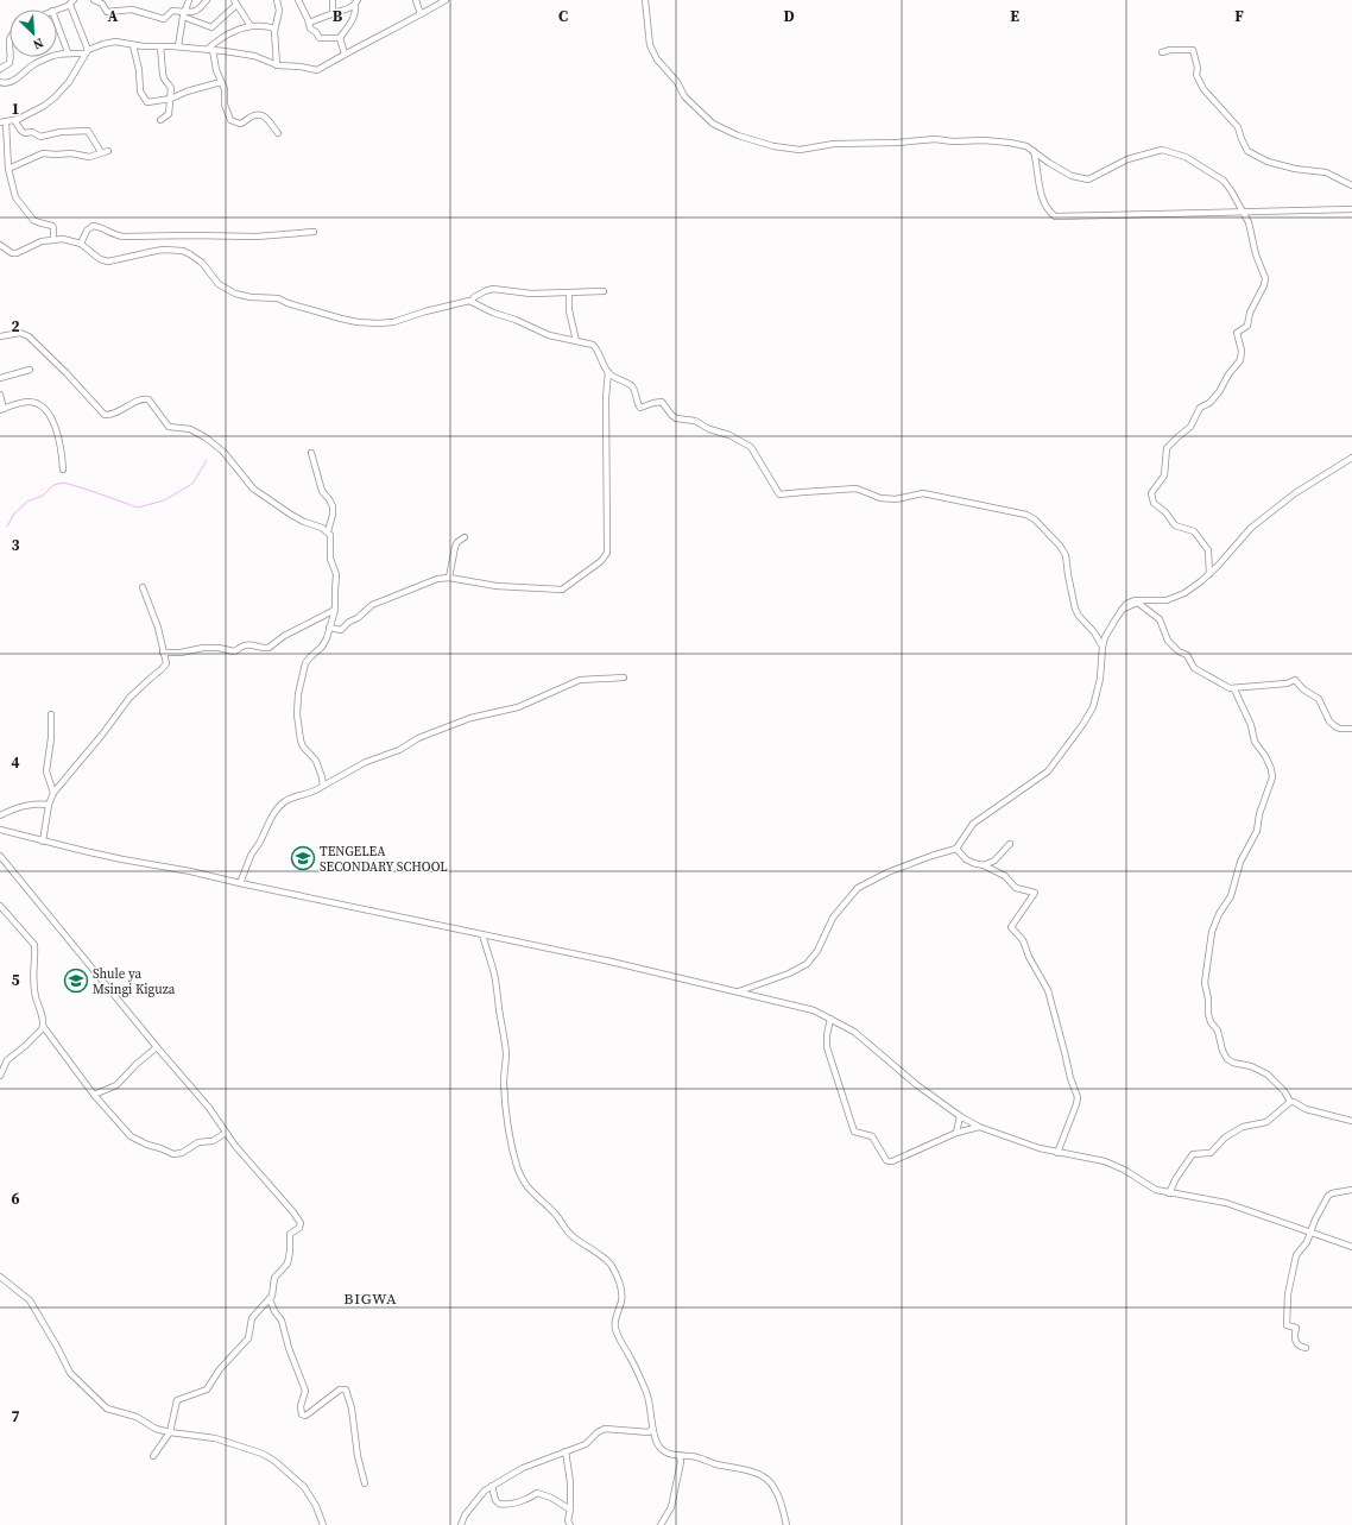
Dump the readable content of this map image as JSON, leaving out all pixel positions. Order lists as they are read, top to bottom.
{
  "districts": ["BIGWA"],
  "places": {
    "school or university": ["TENGELEA SECONDARY SCHOOL", "Shule ya Msingi Kiguza"]
  },
  "north": "bottom right",
  "grid": {
    "columns": [
      "A",
      "B",
      "C",
      "D",
      "E",
      "F"
    ],
    "rows": [
      "1",
      "2",
      "3",
      "4",
      "5",
      "6",
      "7"
    ]
  }
}
